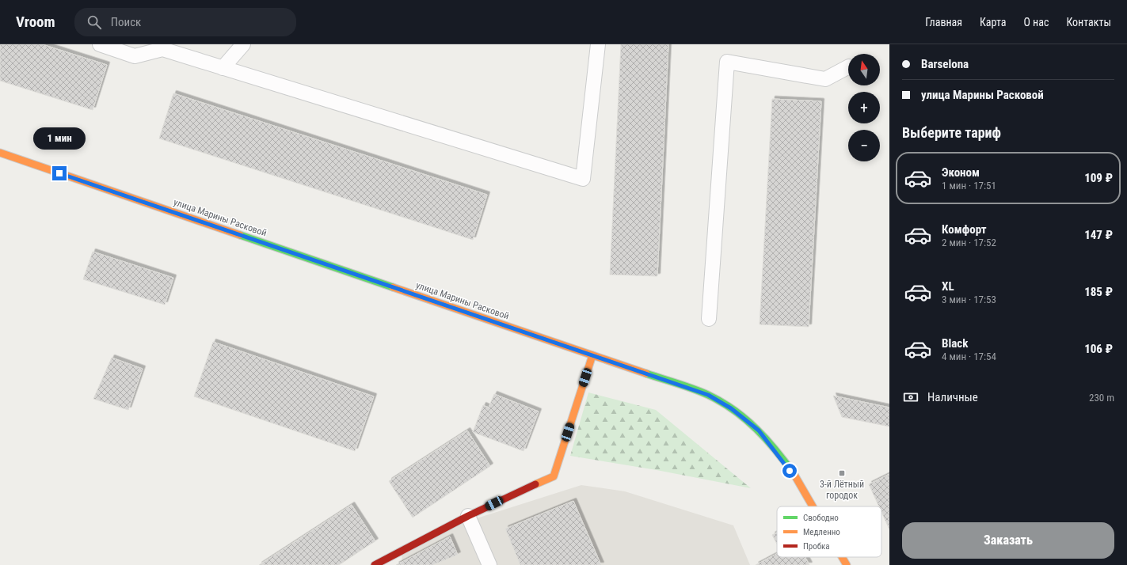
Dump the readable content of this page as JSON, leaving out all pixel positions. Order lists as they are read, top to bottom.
{
  "streets": {
    "main road": ["улица Марины Расковой"]
  },
  "places": {
    "transit": ["3-й Лётный городок"]
  },
  "legend": ["Свободно", "Медленно", "Пробка"],
  "north": "top",
  "page": {
    "header": "Vroom",
    "search": "Поиск",
    "nav": [
      "Главная",
      "Карта",
      "О нас",
      "Контакты"
    ],
    "banner": ["Barselona", "улица Марины Расковой"],
    "map_buttons": ["+", "−"],
    "heading": "Выберите тариф",
    "bubble": "1 мин",
    "list": [
      {
        "name": "Эконом",
        "note": "1 мин · 17:51",
        "value": "109 ₽"
      },
      {
        "name": "Комфорт",
        "note": "2 мин · 17:52",
        "value": "147 ₽"
      },
      {
        "name": "XL",
        "note": "3 мин · 17:53",
        "value": "185 ₽"
      },
      {
        "name": "Black",
        "note": "4 мин · 17:54",
        "value": "106 ₽"
      }
    ],
    "pay": ["Наличные", "230 m"],
    "buttons": "Заказать"
  }
}
